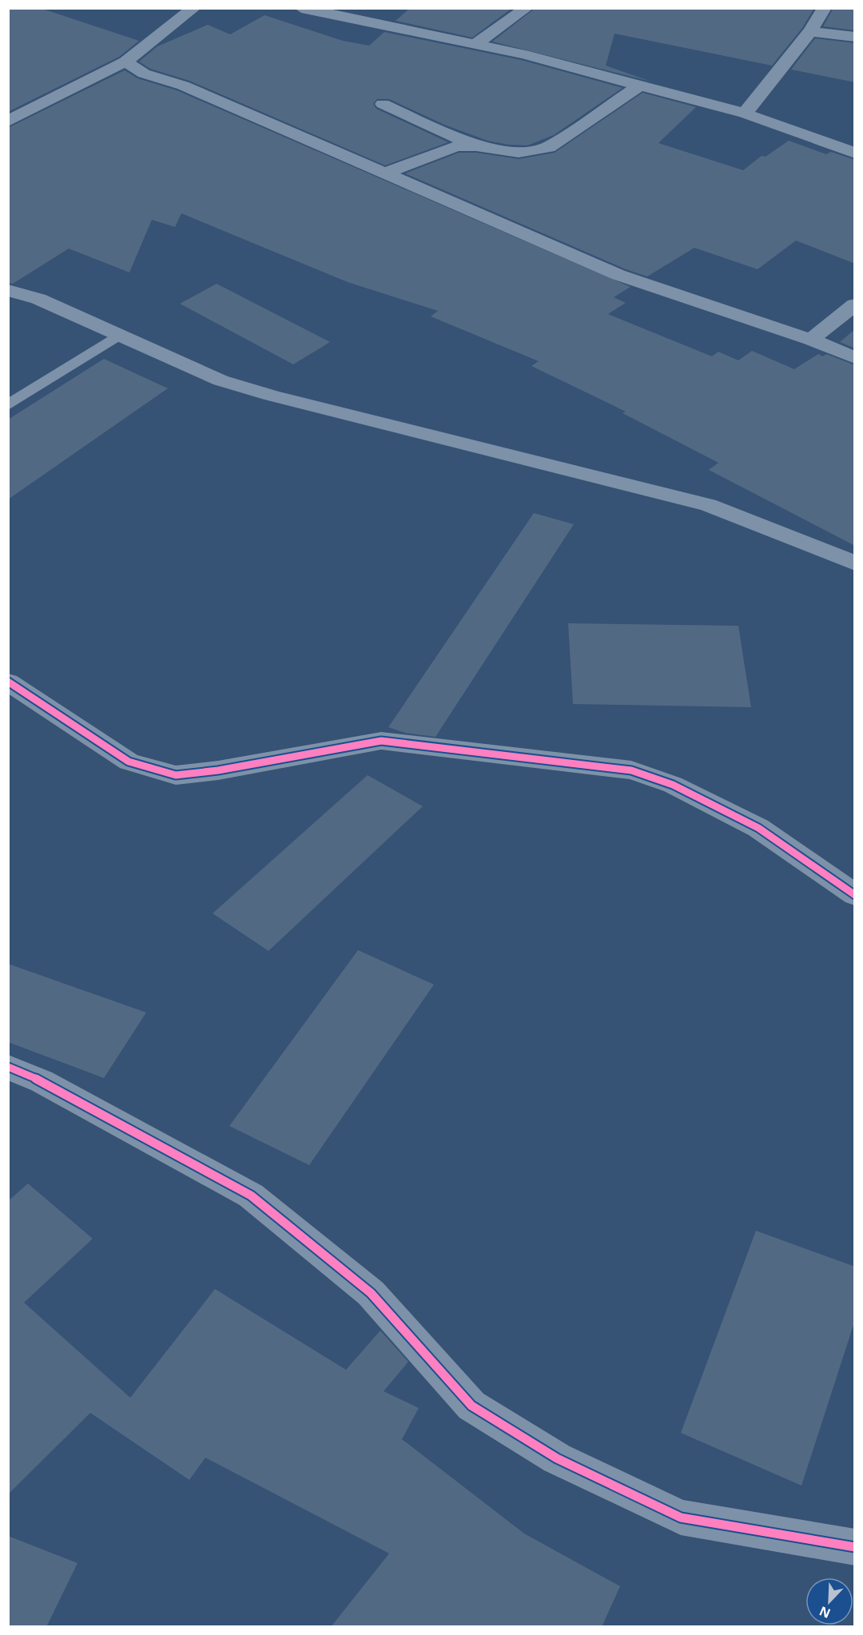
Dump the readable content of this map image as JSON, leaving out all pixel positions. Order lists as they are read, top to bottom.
{
  "north": "bottom left"
}
